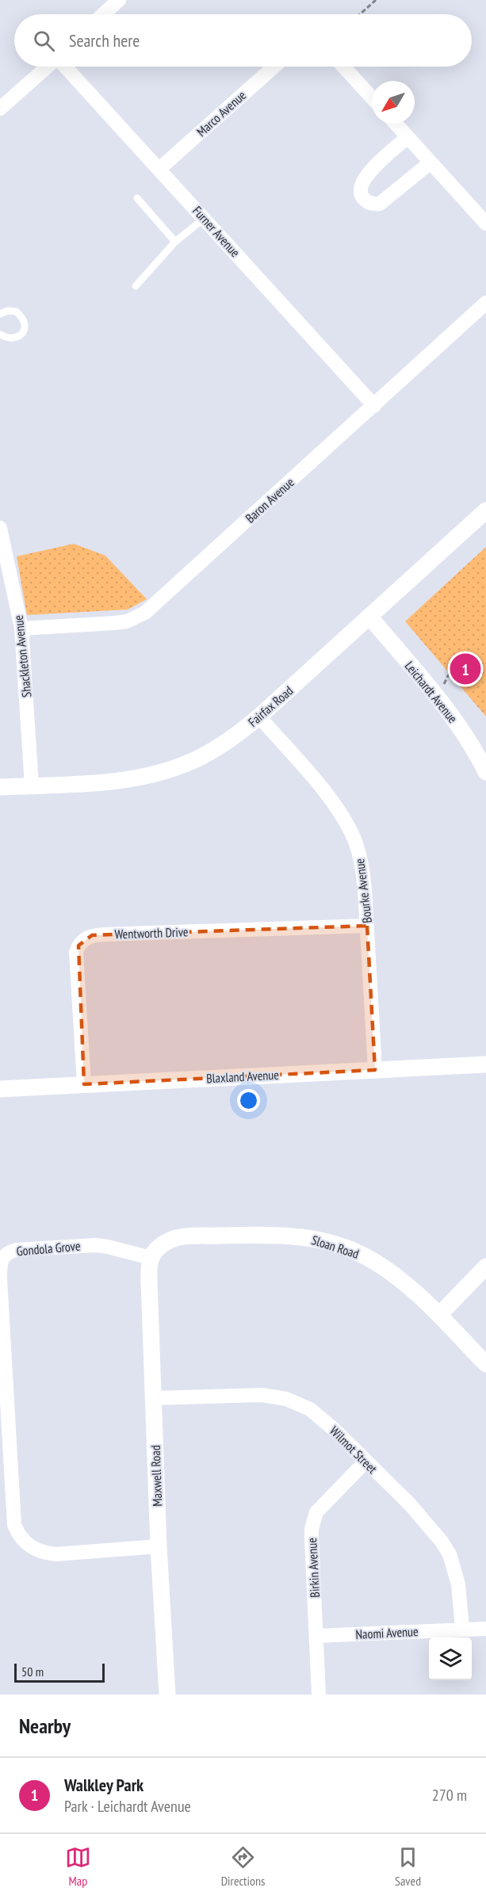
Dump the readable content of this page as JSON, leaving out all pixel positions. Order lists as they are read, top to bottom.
{
  "streets": {
    "street": [
      "Marco Avenue",
      "Furner Avenue",
      "Baron Avenue",
      "Shackleton Avenue",
      "Leichardt Avenue",
      "Fairfax Road",
      "Bourke Avenue",
      "Wentworth Drive",
      "Blaxland Avenue",
      "Sloan Road",
      "Gondola Grove",
      "Wilmot Street",
      "Maxwell Road",
      "Birkin Avenue",
      "Naomi Avenue"
    ]
  },
  "crossings": [
    ["Marco Avenue", "Furner Avenue"],
    ["Furner Avenue", "Baron Avenue"],
    ["Baron Avenue", "Shackleton Avenue"],
    ["Shackleton Avenue", "Fairfax Road"],
    ["Leichardt Avenue", "Fairfax Road"],
    ["Fairfax Road", "Bourke Avenue"],
    ["Bourke Avenue", "Wentworth Drive"],
    ["Bourke Avenue", "Blaxland Avenue"],
    ["Wentworth Drive", "Blaxland Avenue"],
    ["Sloan Road", "Gondola Grove"],
    ["Sloan Road", "Maxwell Road"],
    ["Gondola Grove", "Maxwell Road"],
    ["Wilmot Street", "Maxwell Road"],
    ["Wilmot Street", "Birkin Avenue"],
    ["Wilmot Street", "Naomi Avenue"],
    ["Birkin Avenue", "Naomi Avenue"]
  ],
  "scale_bar": "50 m",
  "north": "bottom left",
  "page": {
    "search": "Search here",
    "pins": "1",
    "scale": "50 m",
    "heading": "Nearby",
    "list": [
      {
        "mark": "1",
        "name": "Walkley Park",
        "note": "Park · Leichardt Avenue",
        "value": "270 m"
      }
    ],
    "nav": ["Map", "Directions", "Saved"]
  }
}
